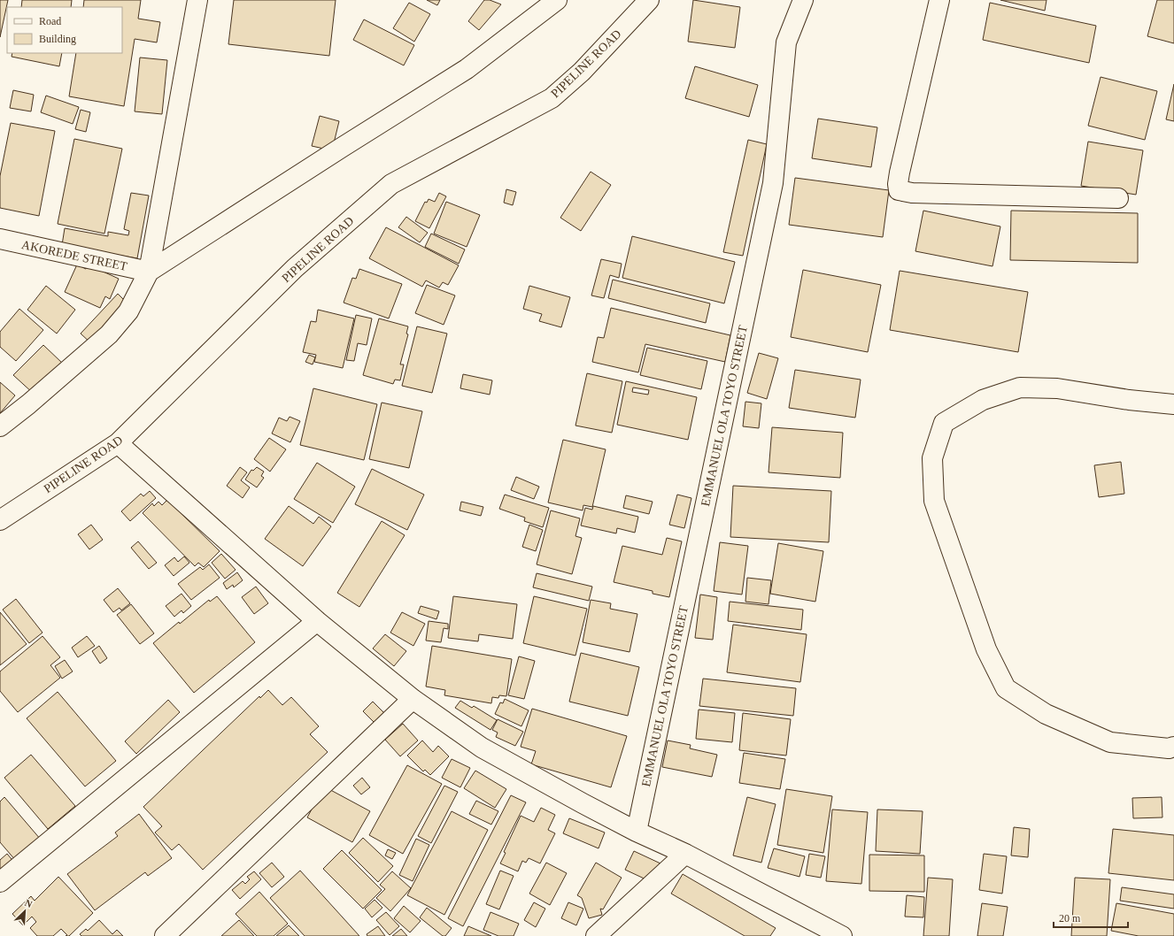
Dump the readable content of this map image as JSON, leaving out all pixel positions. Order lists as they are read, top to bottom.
{
  "streets": {
    "street": ["PIPELINE ROAD", "AKOREDE STREET", "EMMANUEL OLA TOYO STREET"]
  },
  "legend": ["Road", "Building"],
  "scale_bar": "20 m",
  "north": "top right"
}
